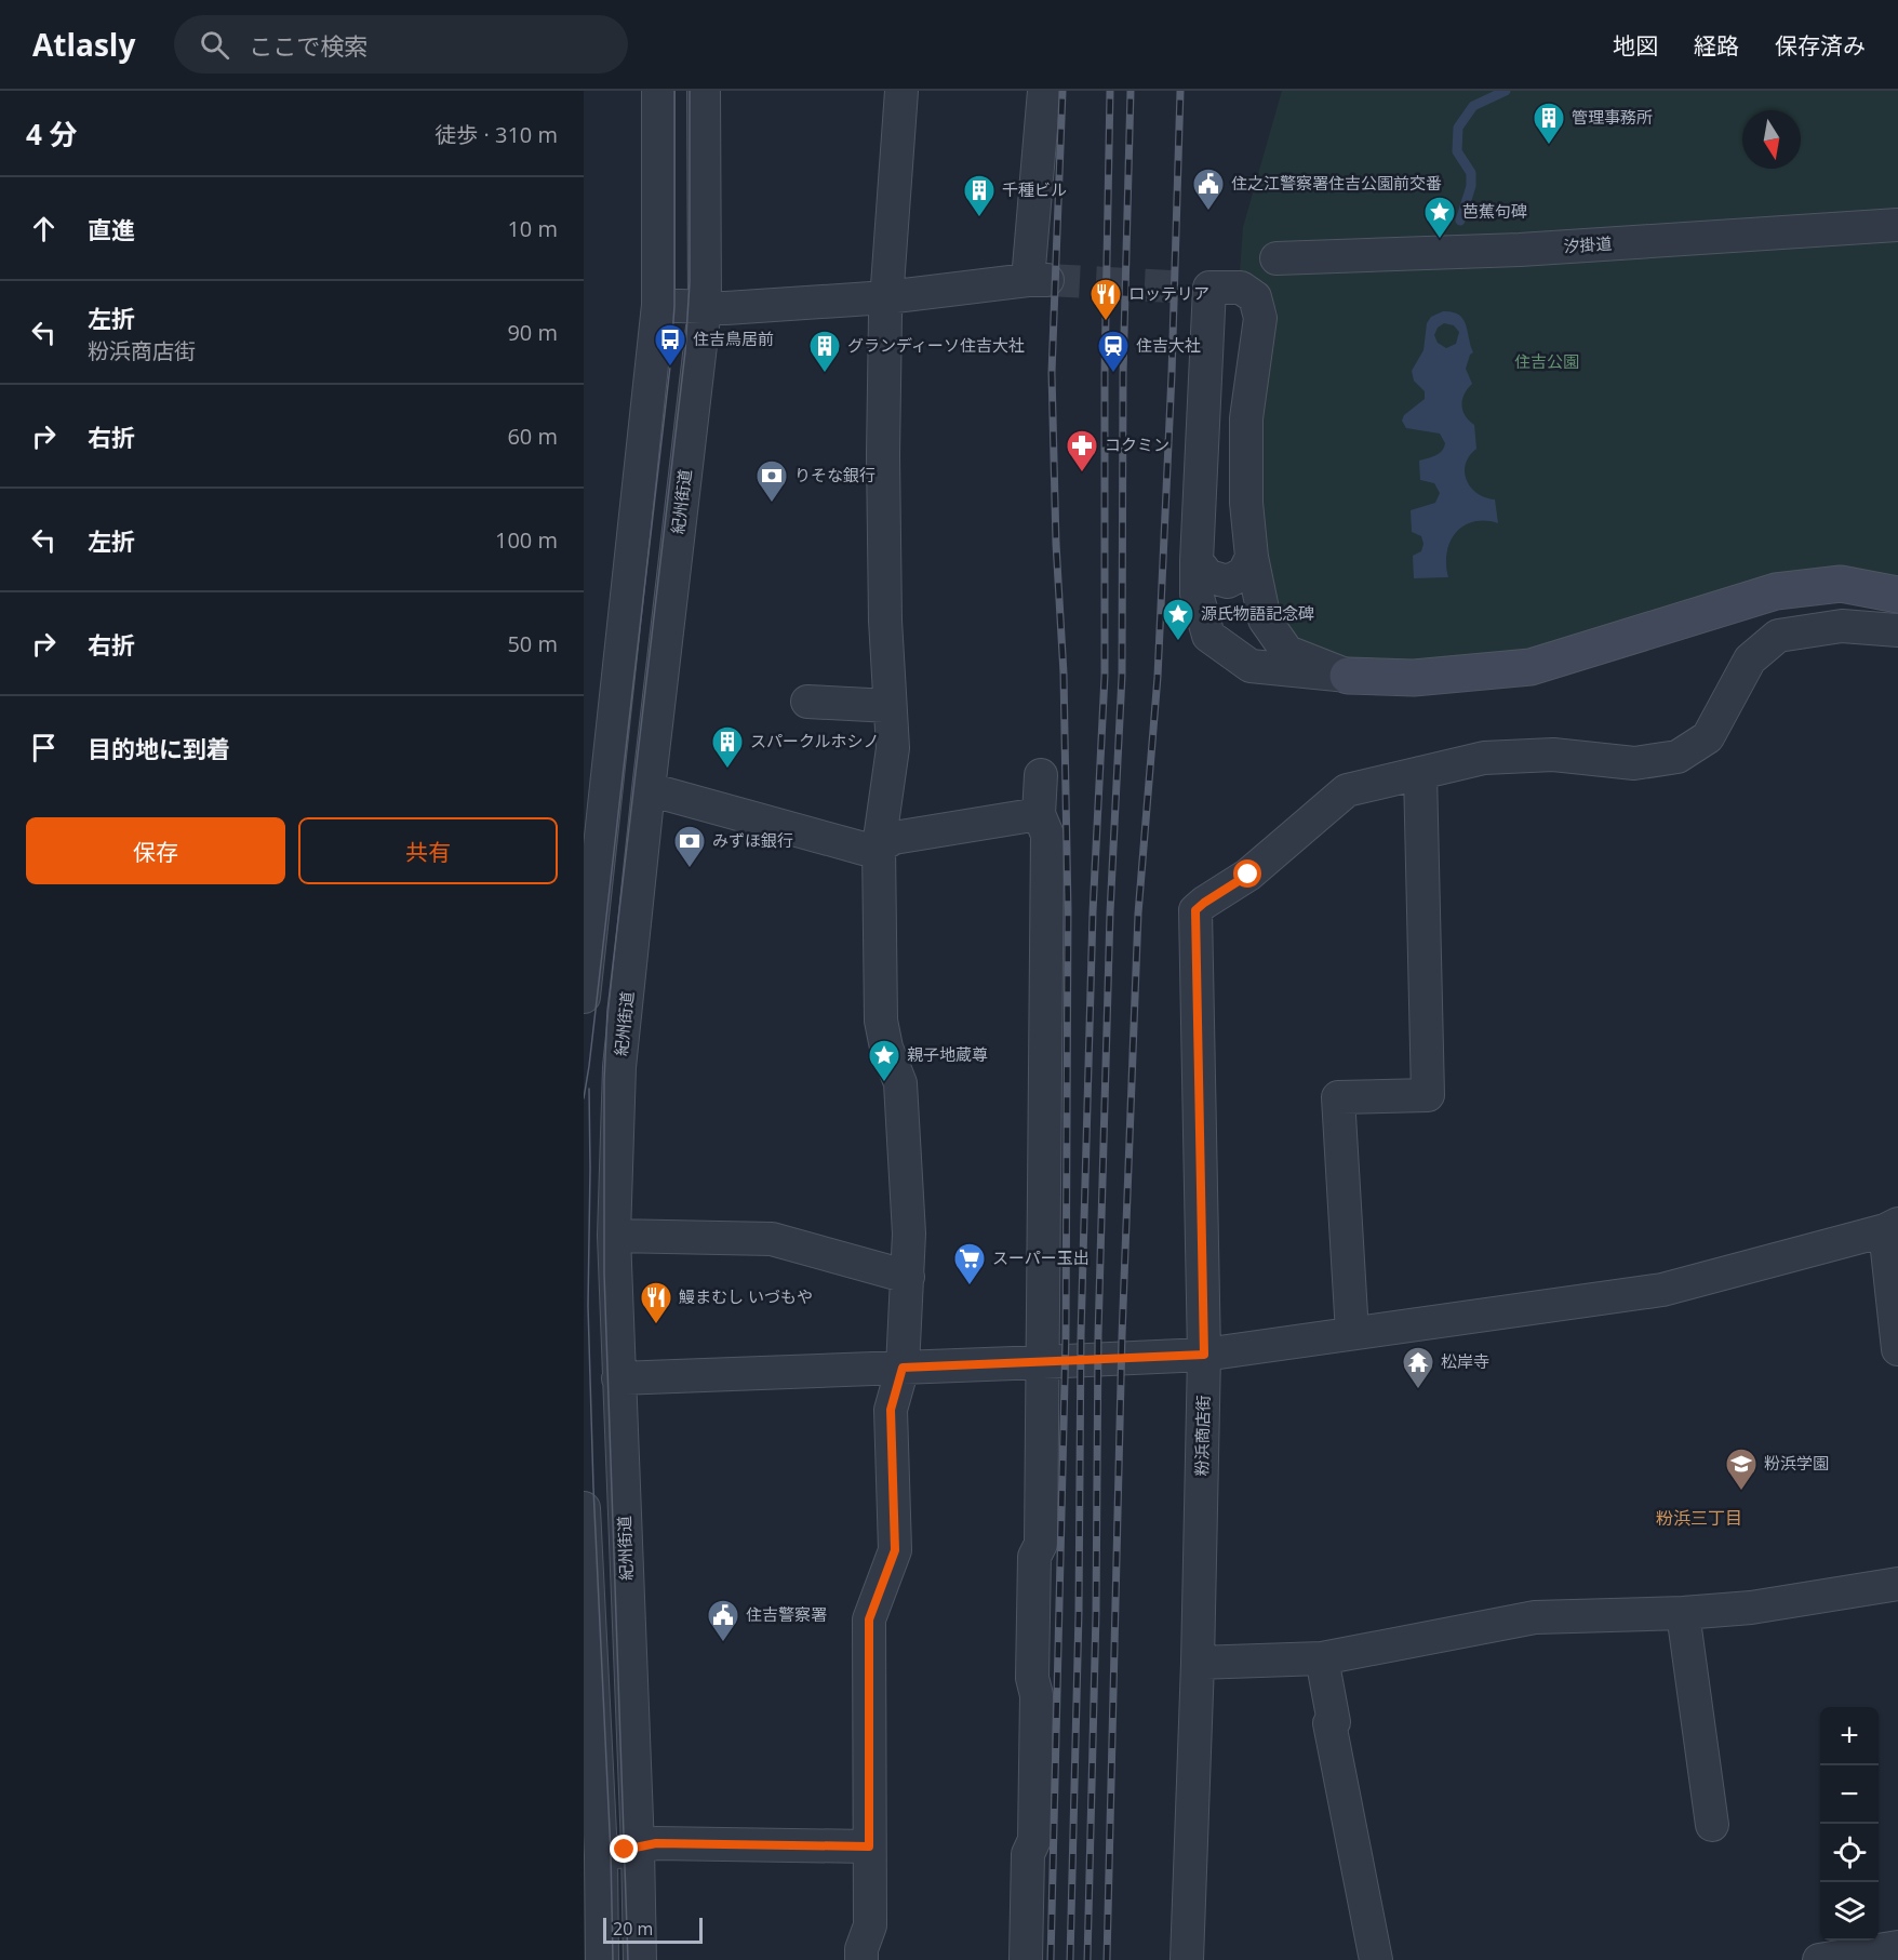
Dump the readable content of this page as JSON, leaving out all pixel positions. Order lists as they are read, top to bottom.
{
  "streets": {
    "street": ["汐掛道", "紀州街道", "粉浜商店街"]
  },
  "districts": ["粉浜三丁目"],
  "parks": ["住吉公園"],
  "places": {
    "building": [
      "管理事務所",
      "千種ビル",
      "グランディーソ住吉大社",
      "スパークルホシノ"
    ],
    "public building": ["住之江警察署住吉公園前交番", "住吉警察署"],
    "place": ["芭蕉句碑", "源氏物語記念碑", "親子地蔵尊"],
    "restaurant": ["ロッテリア", "鰻まむし いづもや"],
    "bus stop": ["住吉鳥居前"],
    "station": ["住吉大社"],
    "pharmacy": ["コクミン"],
    "bank": ["りそな銀行", "みずほ銀行"],
    "supermarket": ["スーパー玉出"],
    "temple": ["松岸寺"],
    "school or university": ["粉浜学園"]
  },
  "scale_bar": "20 m",
  "north": "bottom",
  "page": {
    "header": "Atlasly",
    "search": "ここで検索",
    "nav": ["地図", "経路", "保存済み"],
    "heading": ["4 分", "徒歩 · 310 m"],
    "list": [
      ["直進", "10 m"],
      ["左折", "粉浜商店街", "90 m"],
      ["右折", "60 m"],
      ["左折", "100 m"],
      ["右折", "50 m"],
      "目的地に到着"
    ],
    "buttons": ["保存", "共有"],
    "map_buttons": ["+", "−"],
    "scale": "20 m"
  }
}
